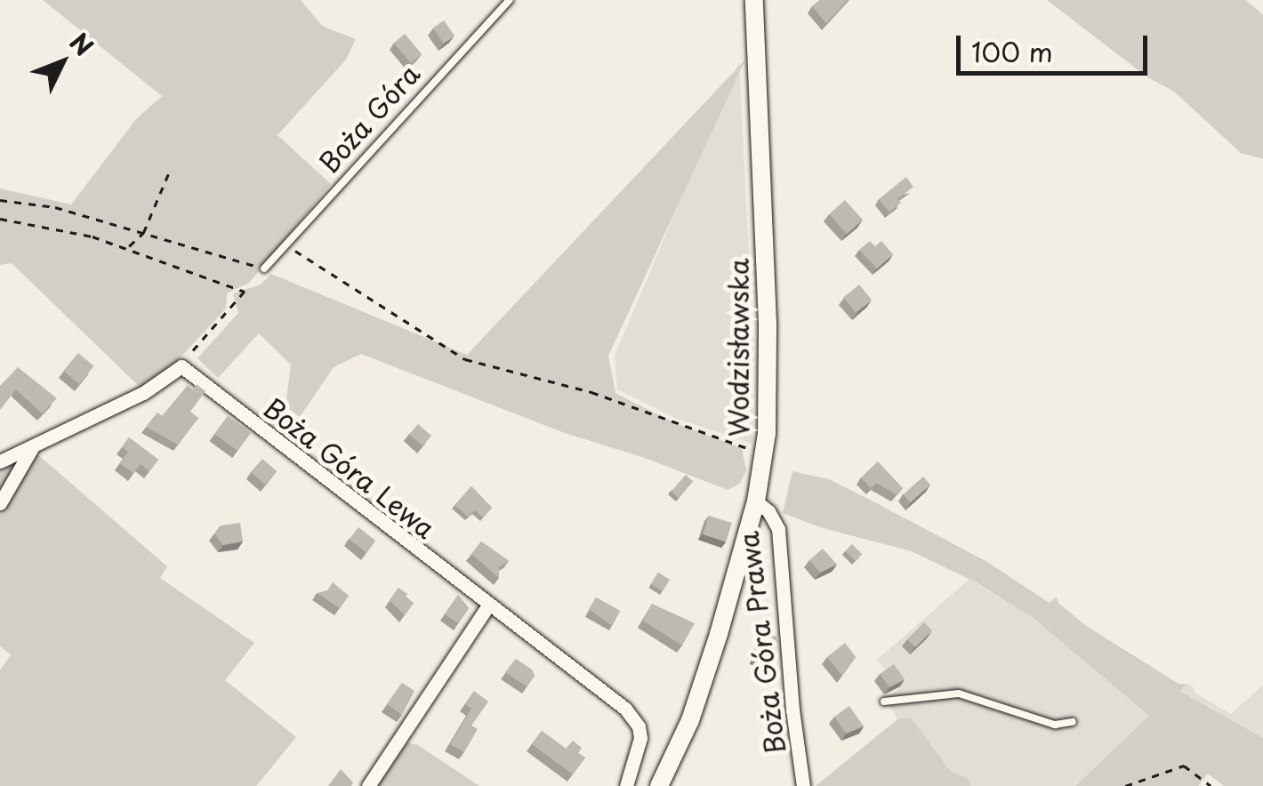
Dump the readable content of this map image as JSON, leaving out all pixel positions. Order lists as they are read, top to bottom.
{
  "streets": {
    "main road": ["Wodzisławska"],
    "street": ["Boża Góra Lewa", "Boża Góra Prawa"],
    "lane": ["Boża Góra"]
  },
  "crossings": [
    ["Wodzisławska", "Boża Góra Prawa"]
  ],
  "scale_bar": "100 m",
  "north": "top right"
}
